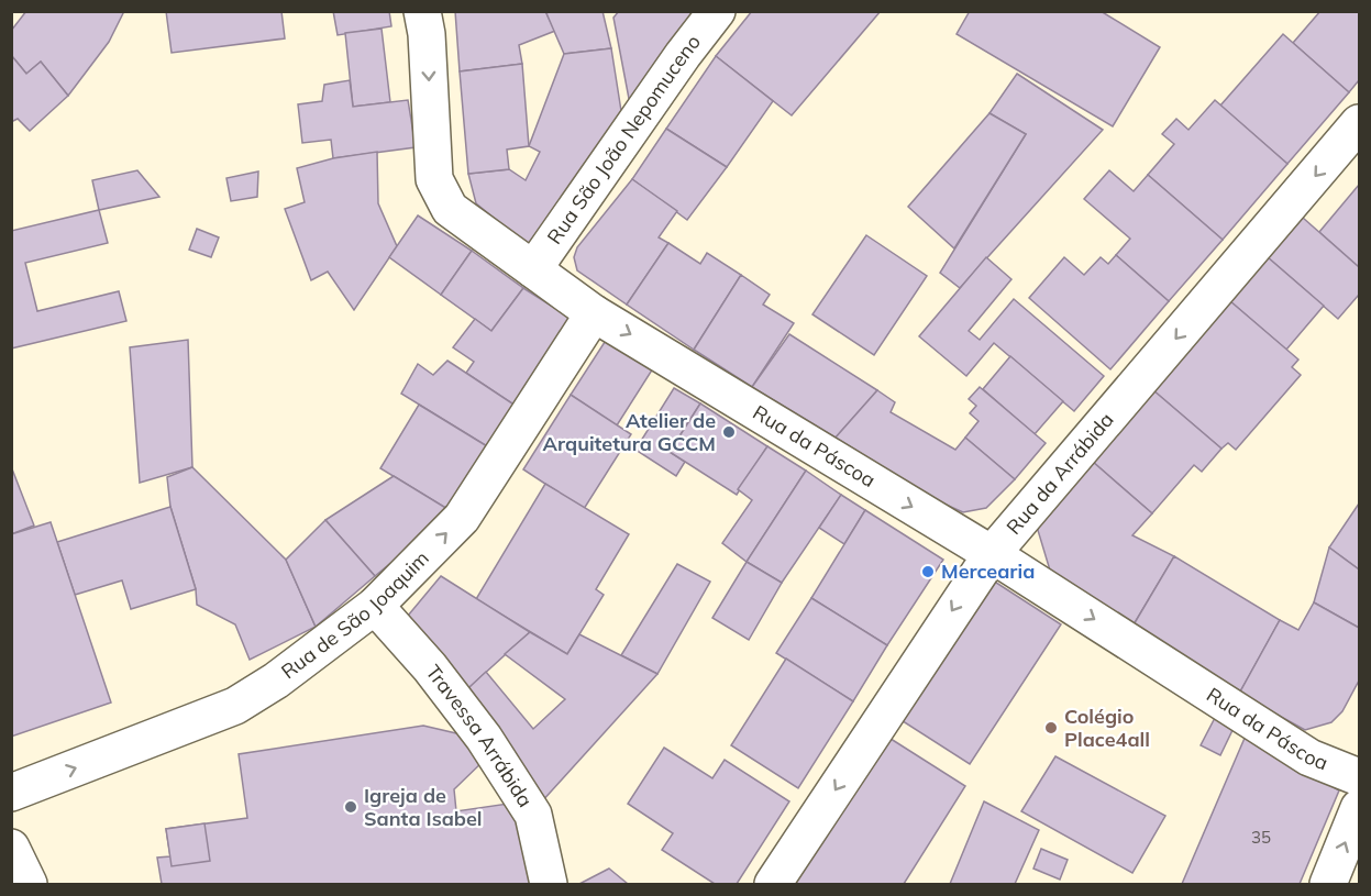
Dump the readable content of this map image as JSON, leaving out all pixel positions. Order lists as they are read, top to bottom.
{
  "streets": {
    "street": [
      "Rua São João Nepomuceno",
      "Rua da Páscoa",
      "Rua da Arrábida",
      "Rua de São Joaquim",
      "Travessa Arrábida"
    ]
  },
  "crossings": [
    ["Rua São João Nepomuceno", "Rua da Páscoa"],
    ["Rua da Páscoa", "Rua da Arrábida"],
    ["Rua da Páscoa", "Rua de São Joaquim"],
    ["Rua de São Joaquim", "Travessa Arrábida"]
  ],
  "one_way": ["Rua da Páscoa", "Rua da Arrábida", "Rua de São Joaquim"],
  "places": [
    "Atelier de Arquitetura GCCM",
    "Mercearia",
    "Colégio Place4all",
    "Igreja de Santa Isabel"
  ],
  "house_numbers": ["35"]
}
